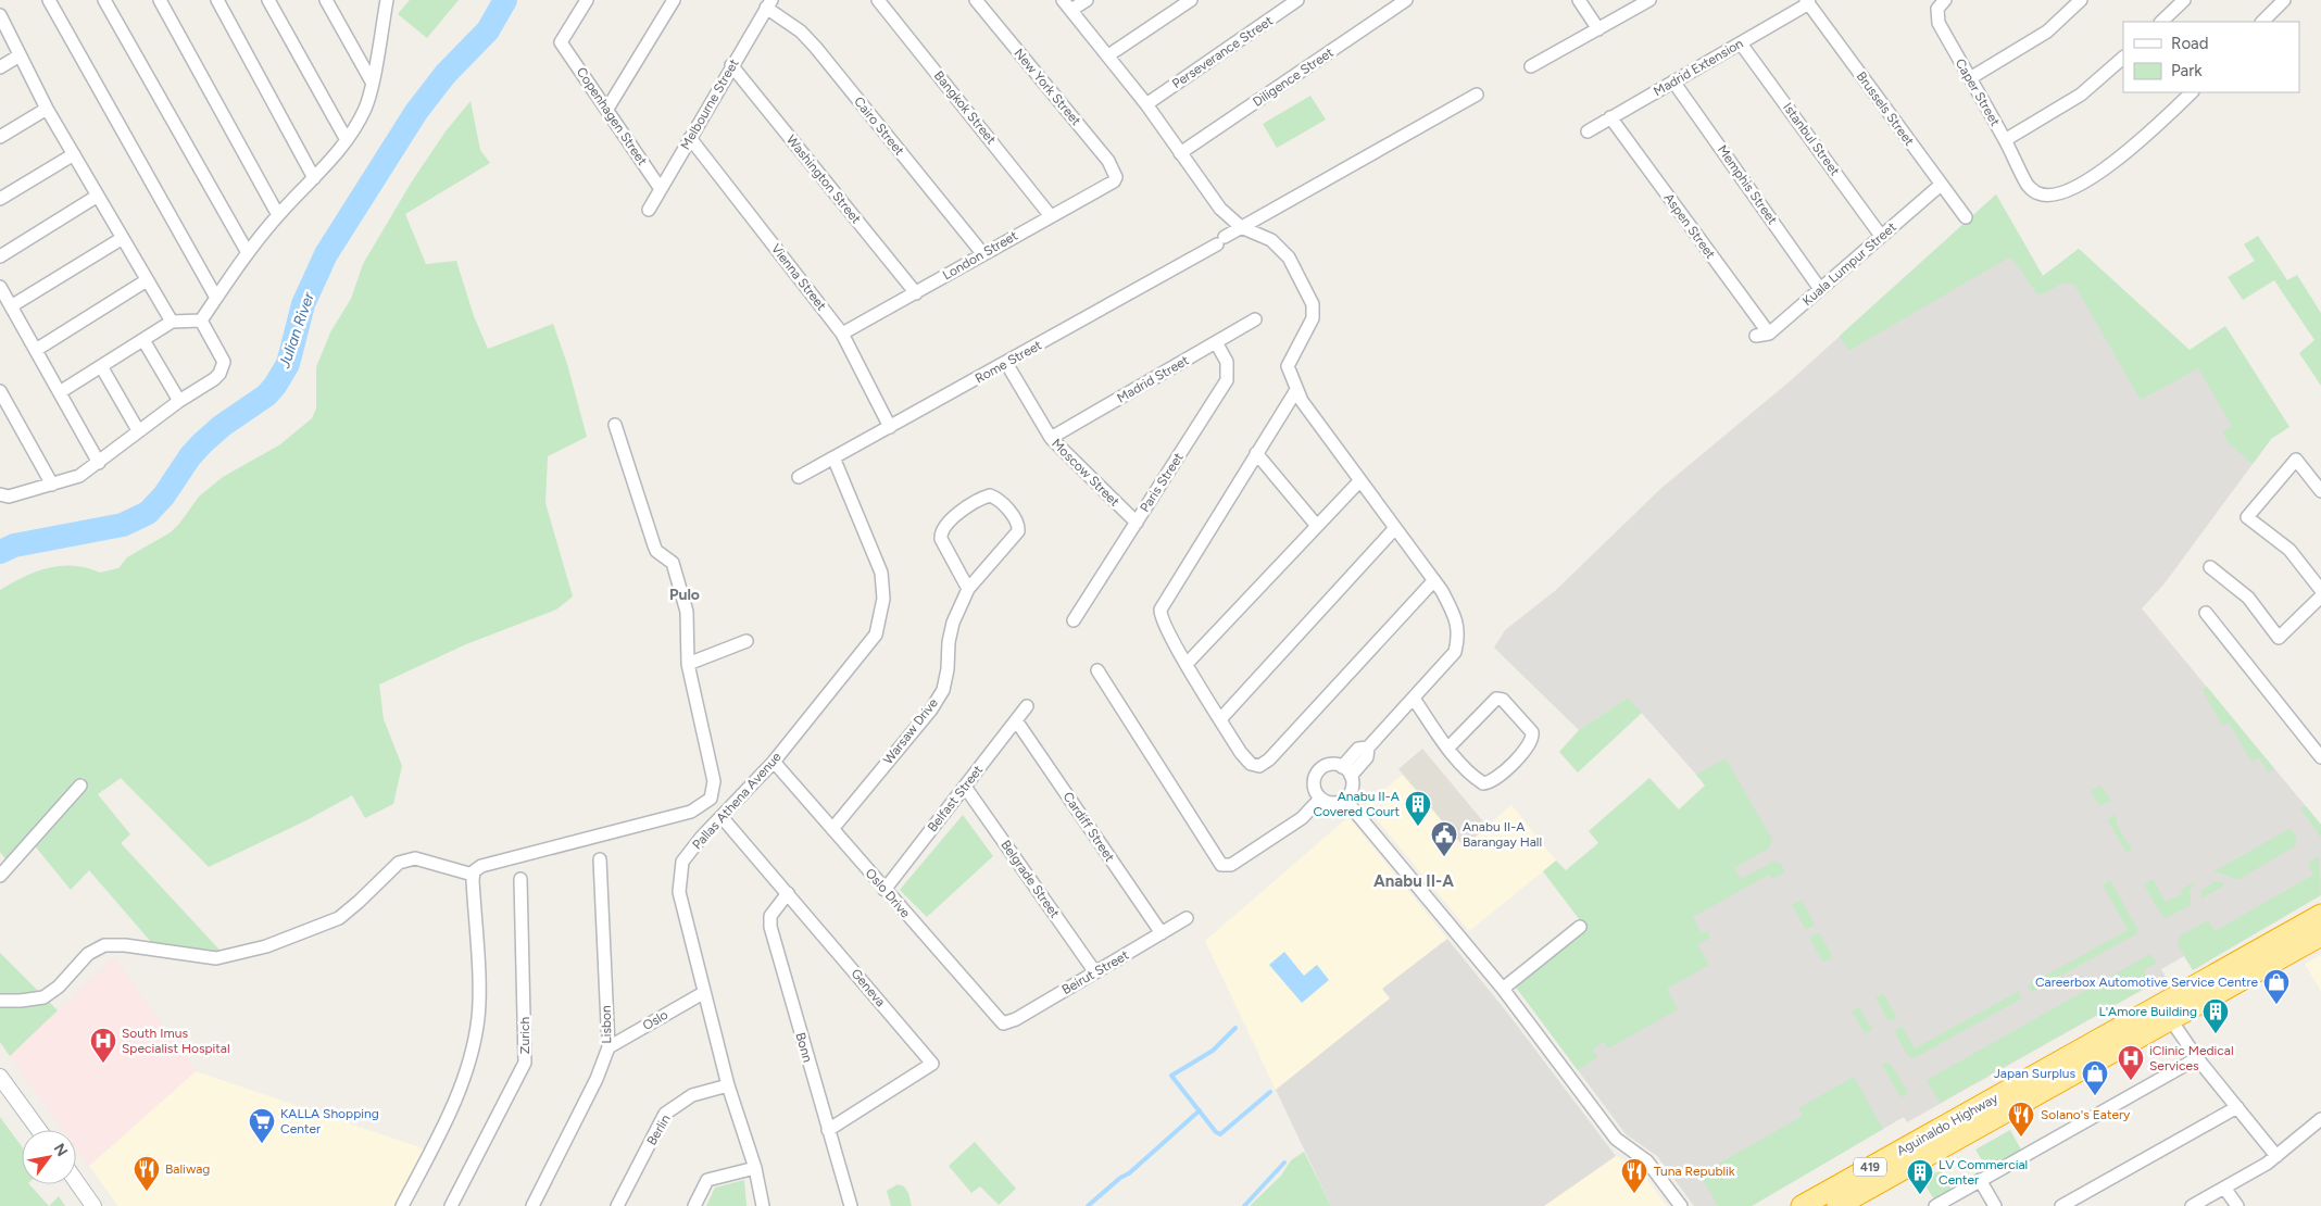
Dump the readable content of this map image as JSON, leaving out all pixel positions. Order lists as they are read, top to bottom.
{
  "streets": {
    "highway": ["Aguinaldo Highway", "419"],
    "street": [
      "Perseverance Street",
      "Madrid Extension",
      "Diligence Street",
      "New York Street",
      "Caper Street",
      "Melbourne Street",
      "Bangkok Street",
      "Brussels Street",
      "Copenhagen Street",
      "Cairo Street",
      "Istanbul Street",
      "Washington Street",
      "Memphis Street",
      "Aspen Street",
      "London Street",
      "Kuala Lumpur Street",
      "Vienna Street",
      "Rome Street",
      "Madrid Street",
      "Moscow Street",
      "Paris Street",
      "Warsaw Drive",
      "Belfast Street",
      "Pallas Athena Avenue",
      "Cardiff Street",
      "Belgrade Street",
      "Oslo Drive",
      "Beirut Street",
      "Geneva",
      "Oslo",
      "Lisbon",
      "Zurich",
      "Bonn",
      "Berlin"
    ]
  },
  "crossings": [
    ["Madrid Extension", "Brussels Street"],
    ["Madrid Extension", "Istanbul Street"],
    ["Madrid Extension", "Memphis Street"],
    ["Madrid Extension", "Aspen Street"],
    ["New York Street", "London Street"],
    ["Melbourne Street", "Copenhagen Street"],
    ["Melbourne Street", "Cairo Street"],
    ["Melbourne Street", "Washington Street"],
    ["Melbourne Street", "Vienna Street"],
    ["Bangkok Street", "London Street"],
    ["Brussels Street", "Kuala Lumpur Street"],
    ["Cairo Street", "London Street"],
    ["Istanbul Street", "Kuala Lumpur Street"],
    ["Washington Street", "London Street"],
    ["Memphis Street", "Kuala Lumpur Street"],
    ["Aspen Street", "Kuala Lumpur Street"],
    ["London Street", "Vienna Street"],
    ["Vienna Street", "Rome Street"],
    ["Rome Street", "Moscow Street"],
    ["Rome Street", "Pallas Athena Avenue"],
    ["Madrid Street", "Moscow Street"],
    ["Madrid Street", "Paris Street"],
    ["Moscow Street", "Paris Street"],
    ["Warsaw Drive", "Oslo Drive"],
    ["Belfast Street", "Cardiff Street"],
    ["Belfast Street", "Belgrade Street"],
    ["Belfast Street", "Oslo Drive"],
    ["Pallas Athena Avenue", "Oslo Drive"],
    ["Pallas Athena Avenue", "Geneva"],
    ["Pallas Athena Avenue", "Oslo"],
    ["Pallas Athena Avenue", "Berlin"],
    ["Cardiff Street", "Beirut Street"],
    ["Belgrade Street", "Beirut Street"],
    ["Oslo Drive", "Beirut Street"],
    ["Geneva", "Bonn"],
    ["Oslo", "Lisbon"]
  ],
  "districts": ["Pulo", "Anabu II-A"],
  "water": ["Julian River"],
  "places": {
    "building": ["Anabu II-A Covered Court", "L'Amore Building", "LV Commercial Center"],
    "public building": ["Anabu II-A Barangay Hall"],
    "shop": ["Careerbox Automotive Service Centre", "Japan Surplus"],
    "hospital": ["South Imus Specialist Hospital", "iClinic Medical Services"],
    "restaurant": ["Solano's Eatery", "Baliwag", "Tuna Republik"],
    "supermarket": ["KALLA Shopping Center"]
  },
  "legend": ["Road", "Park"],
  "north": "top right"
}
